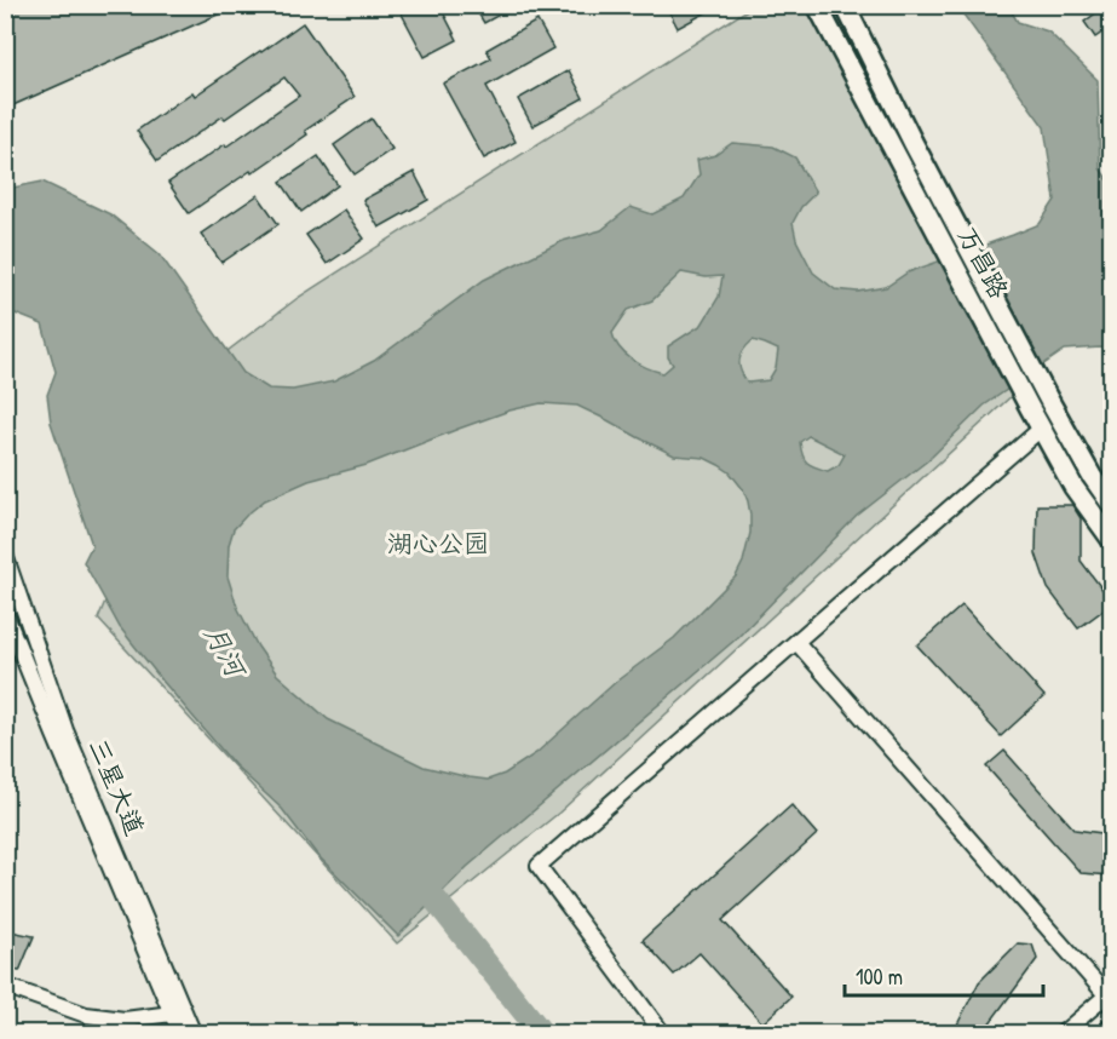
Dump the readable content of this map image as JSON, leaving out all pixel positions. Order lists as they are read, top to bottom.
{
  "streets": {
    "main road": ["万昌路"],
    "street": ["三星大道"]
  },
  "water": ["月河"],
  "parks": ["湖心公园"],
  "scale_bar": "100 m"
}
